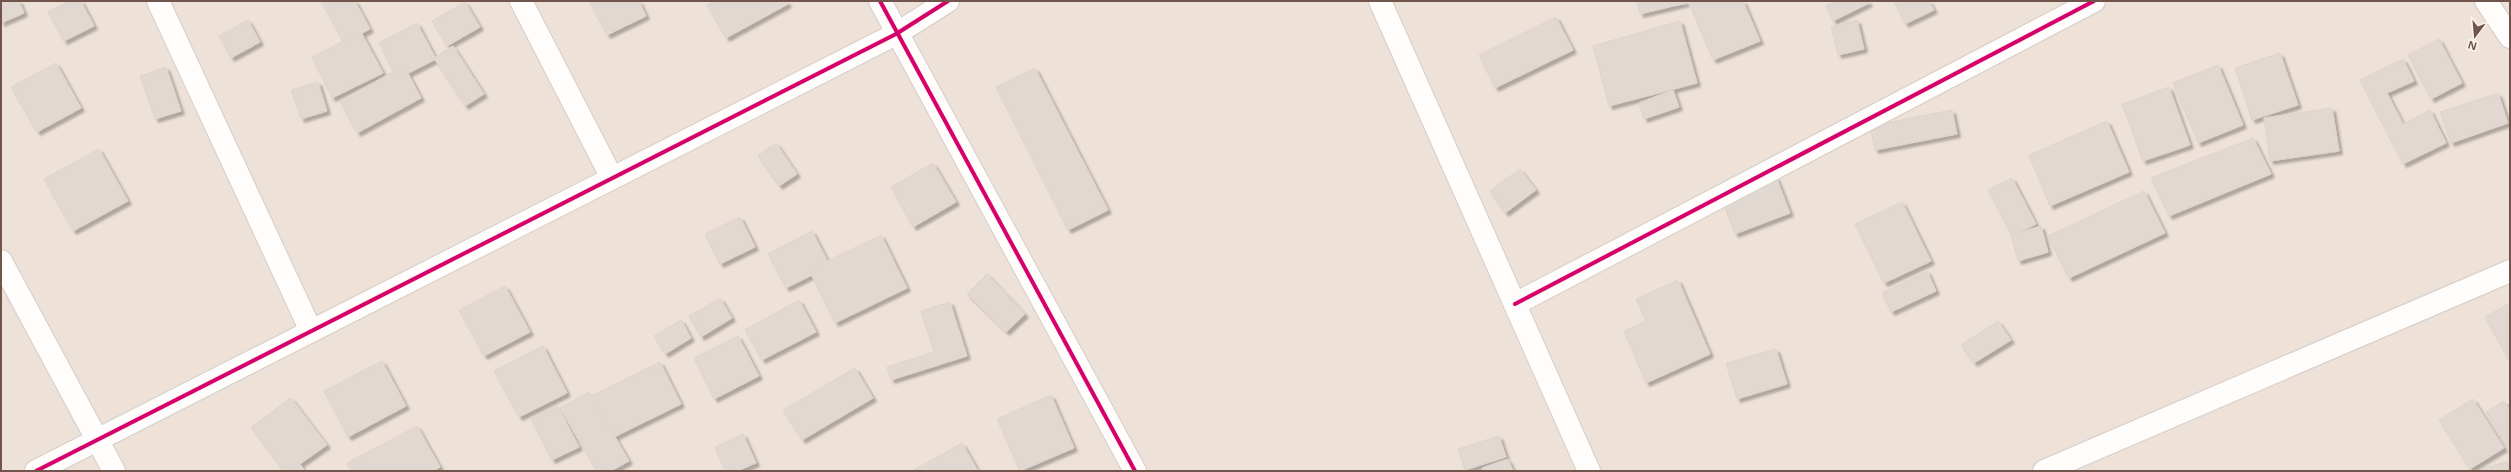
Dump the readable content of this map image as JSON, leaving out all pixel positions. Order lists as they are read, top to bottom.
{
  "north": "bottom"
}
